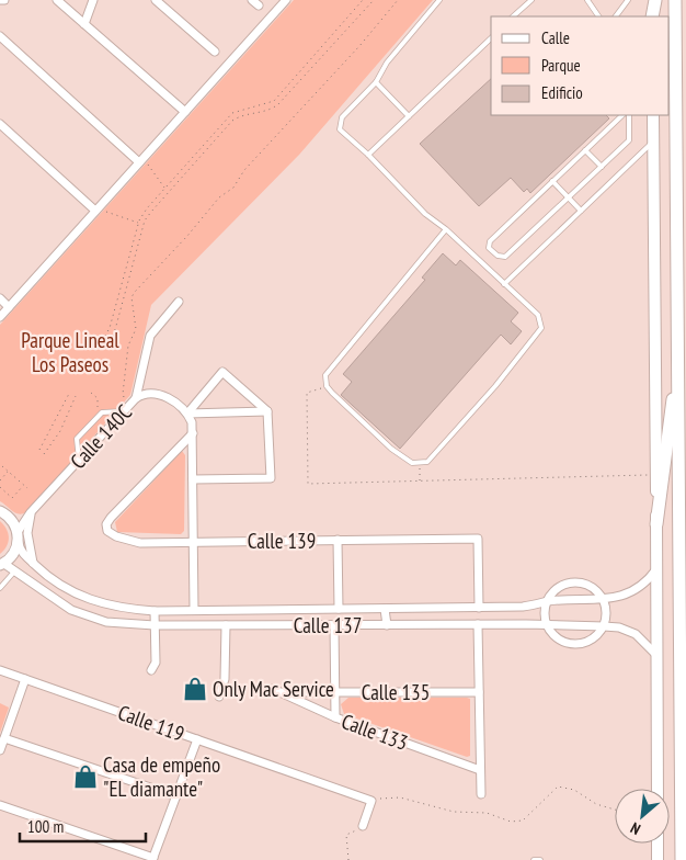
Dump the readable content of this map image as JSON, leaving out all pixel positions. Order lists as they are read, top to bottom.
{
  "streets": {
    "street": [
      "Calle 140C",
      "Calle 139",
      "Calle 137",
      "Calle 135",
      "Calle 119",
      "Calle 133"
    ]
  },
  "crossings": [
    ["Calle 140C", "Calle 137"],
    ["Calle 139", "Calle 137"],
    ["Calle 135", "Calle 133"]
  ],
  "parks": ["Parque Lineal Los Paseos"],
  "places": {
    "shop": ["Only Mac Service", "Casa de empeño \"EL diamante\""]
  },
  "legend": ["Calle", "Parque", "Edificio"],
  "scale_bar": "100 m",
  "north": "bottom left"
}
